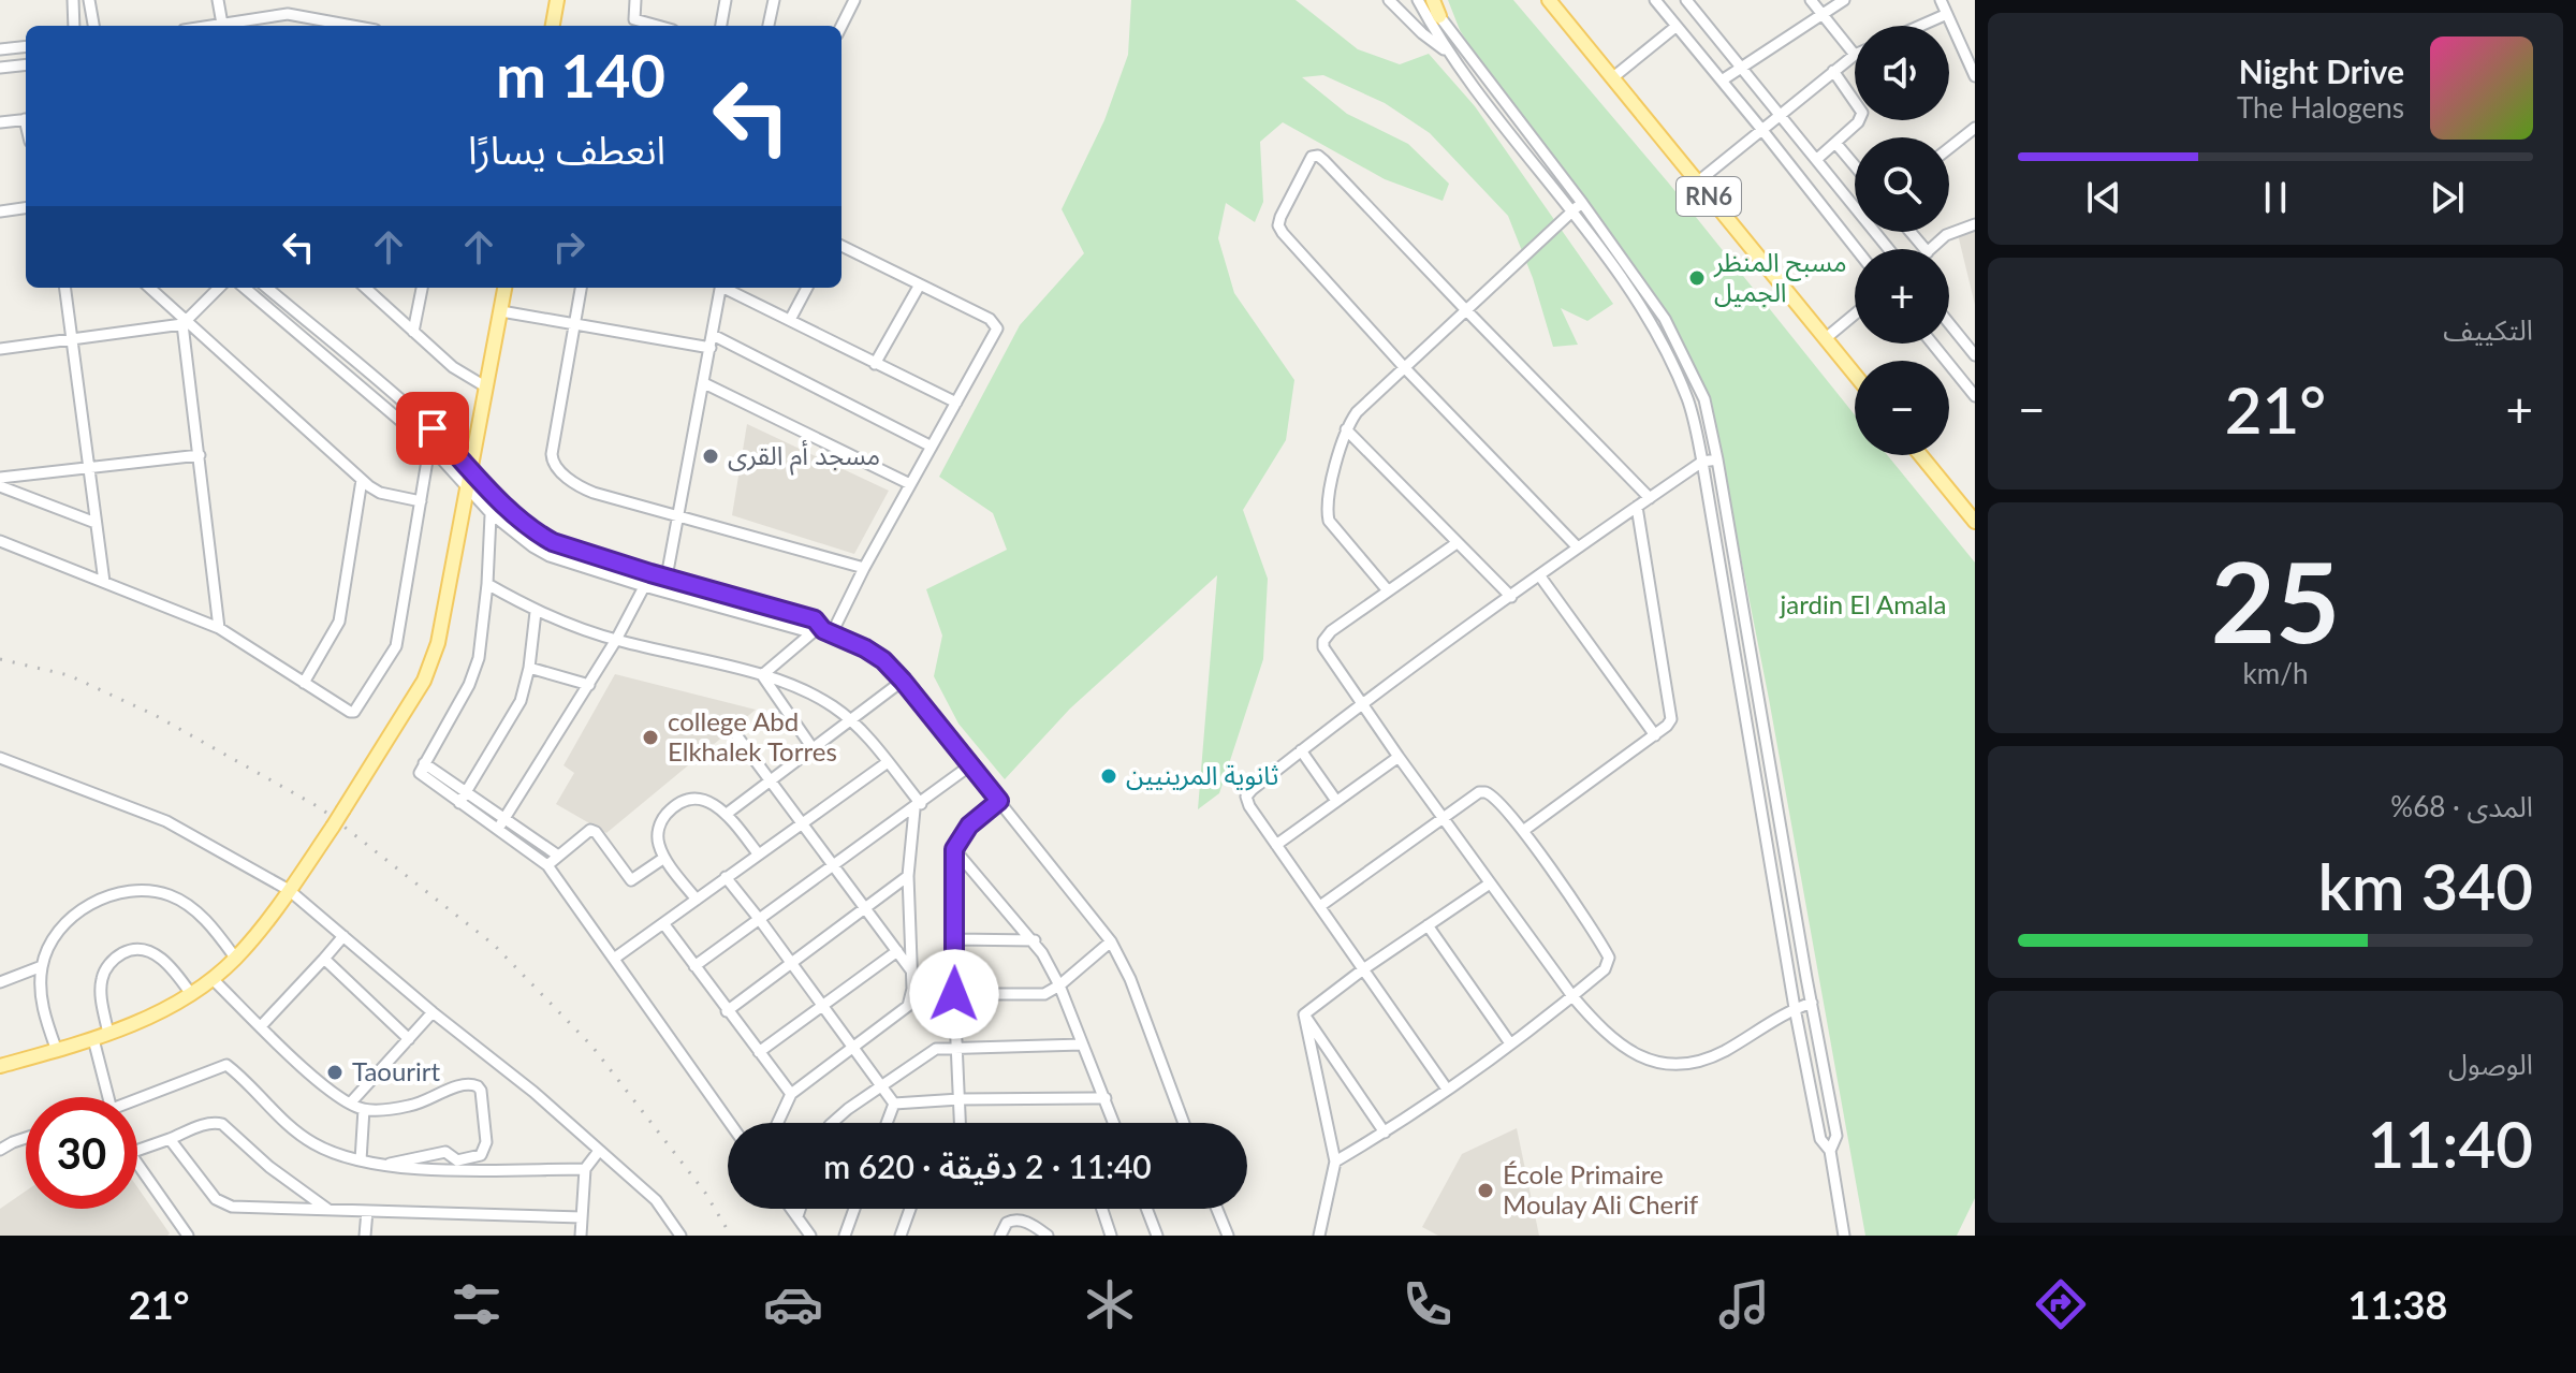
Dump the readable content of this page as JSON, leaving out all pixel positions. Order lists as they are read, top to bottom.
{
  "streets": {
    "main road": ["RN6"]
  },
  "parks": ["jardin El Amala"],
  "places": [
    "مسبح المنظر الجميل",
    "مسجد أم القرى",
    "college Abd Elkhalek Torres",
    "ثانوية المرينيين",
    "Taourirt",
    "École Primaire Moulay Ali Cherif"
  ],
  "page": {
    "map_buttons": ["+", "−"],
    "turn": ["140 m", "انعطف يسارًا"],
    "song": ["Night Drive", "The Halogens"],
    "tile": [
      "التكييف",
      ["25", "km/h"],
      ["المدى · 68%", "340 km"],
      ["الوصول", "11:40"]
    ],
    "heat": ["−", "21°", "+"],
    "limit": "30",
    "trip": "11:40 · 2 دقيقة · 620 m",
    "tabs": ["11:38", "21°"]
  }
}
